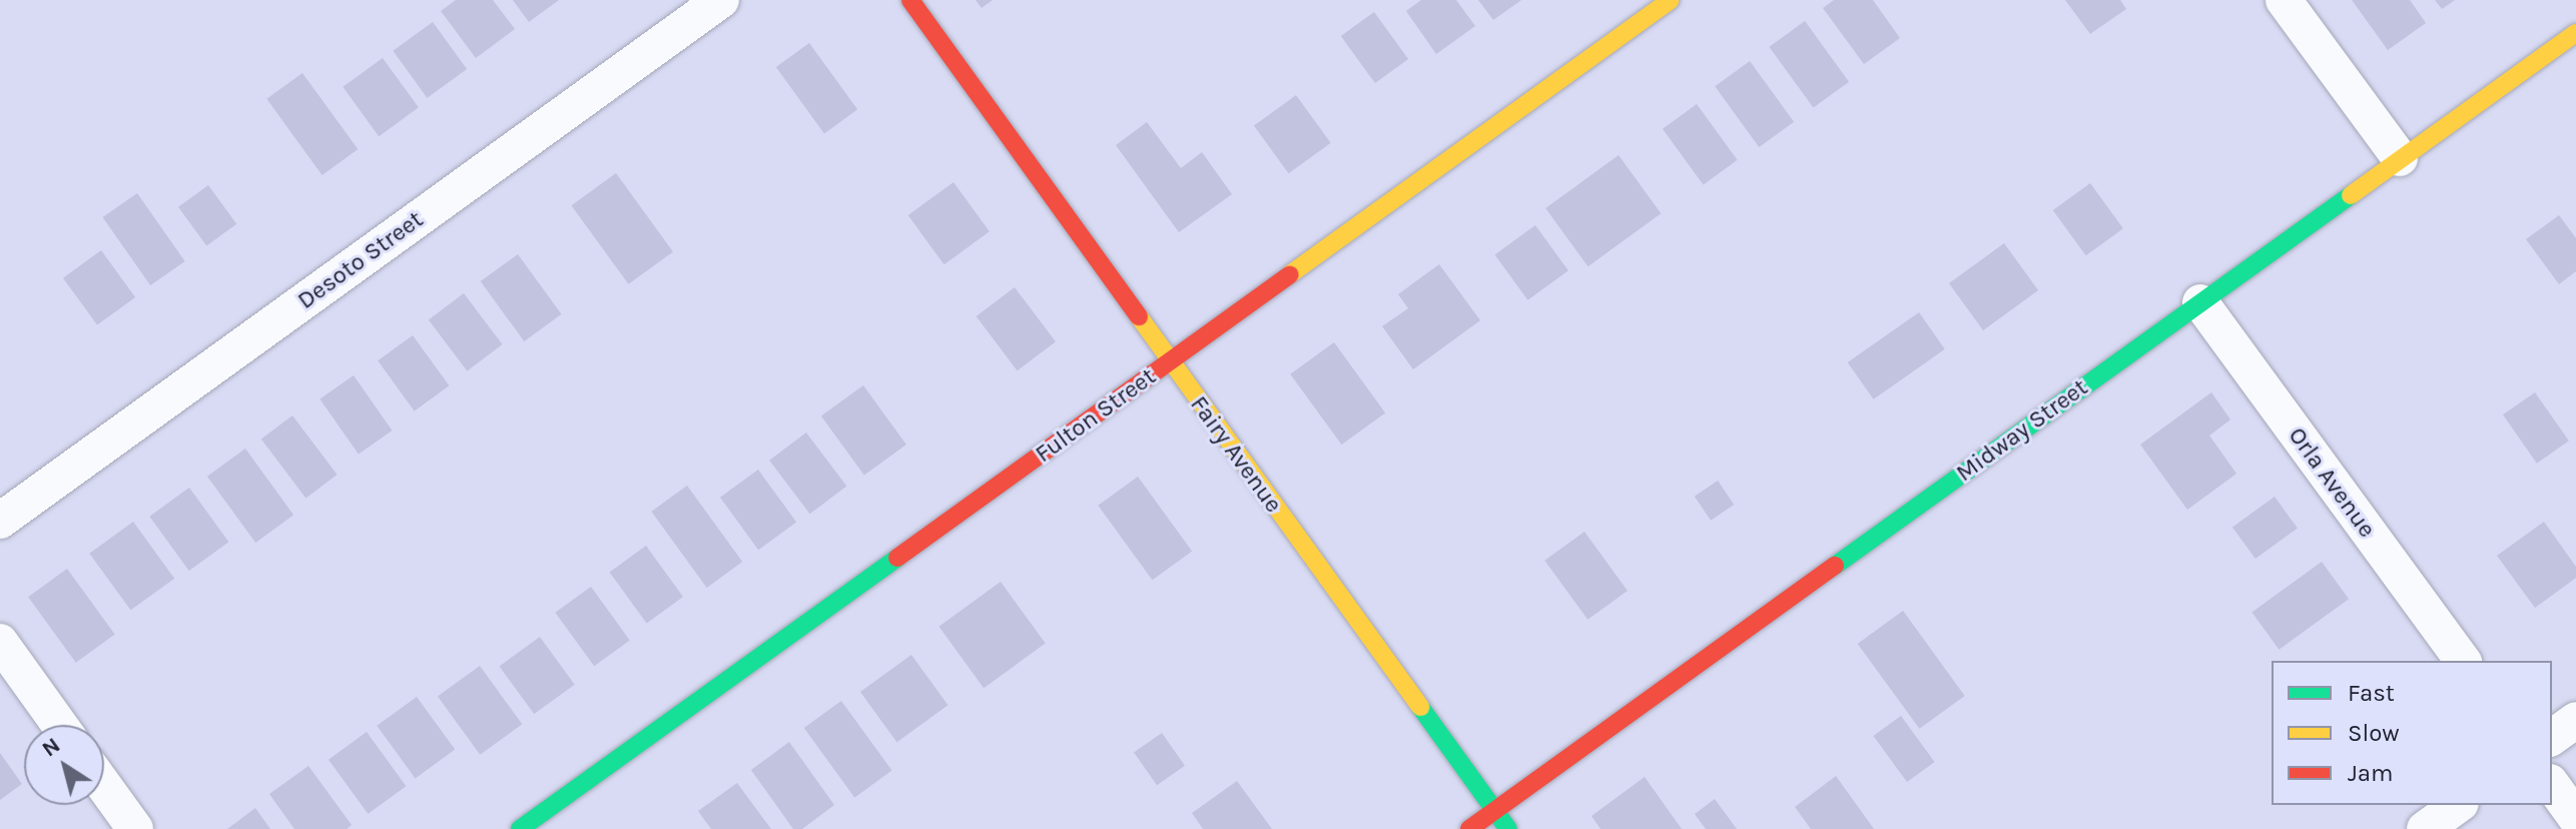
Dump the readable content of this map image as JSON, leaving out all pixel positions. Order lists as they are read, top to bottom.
{
  "streets": {
    "street": [
      "Desoto Street",
      "Fulton Street",
      "Midway Street",
      "Fairy Avenue",
      "Orla Avenue"
    ]
  },
  "crossings": [
    ["Fulton Street", "Fairy Avenue"],
    ["Midway Street", "Fairy Avenue"],
    ["Midway Street", "Orla Avenue"]
  ],
  "legend": ["Fast", "Slow", "Jam"],
  "north": "top left"
}
